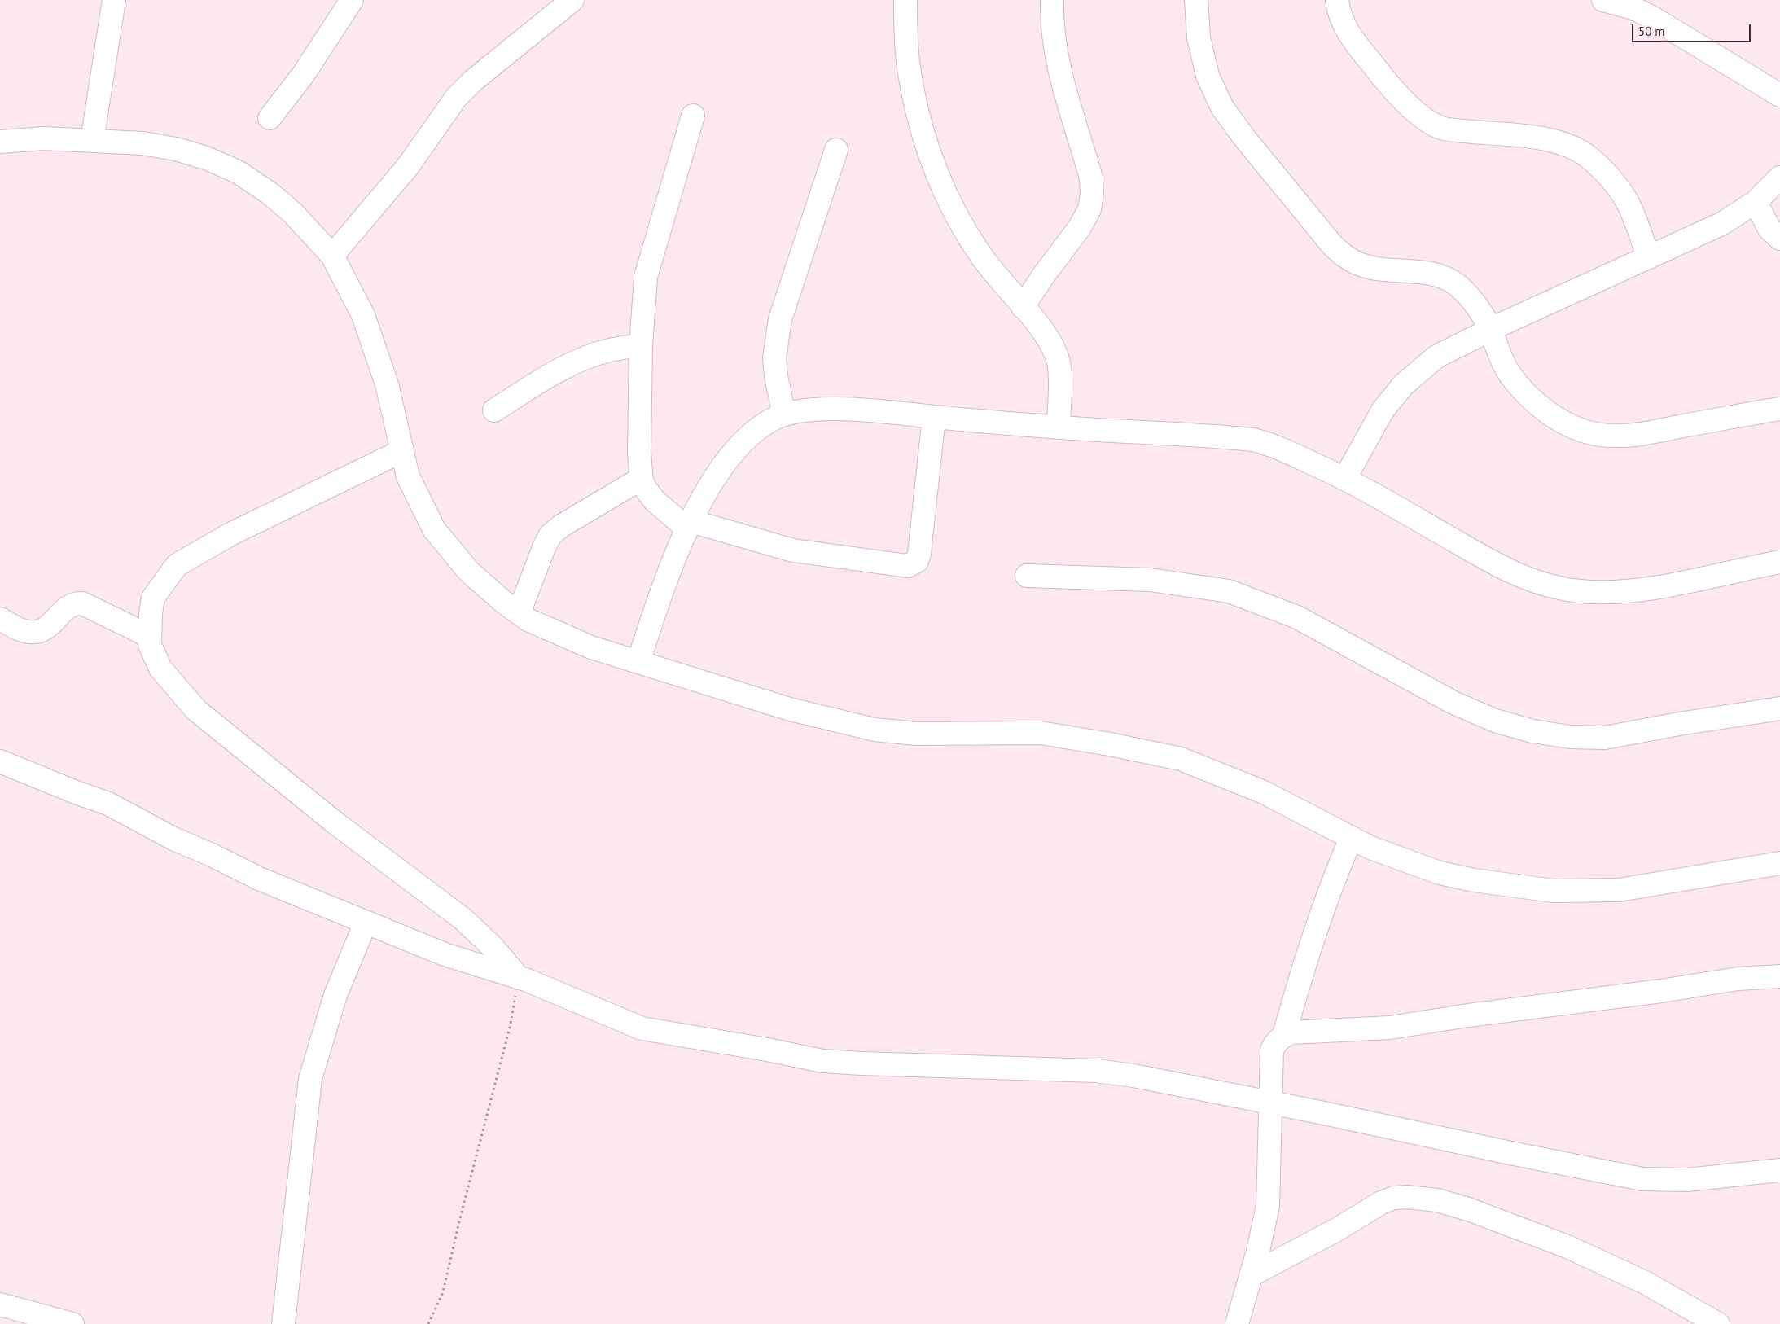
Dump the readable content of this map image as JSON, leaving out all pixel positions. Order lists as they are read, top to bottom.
{
  "scale_bar": "50 m"
}
